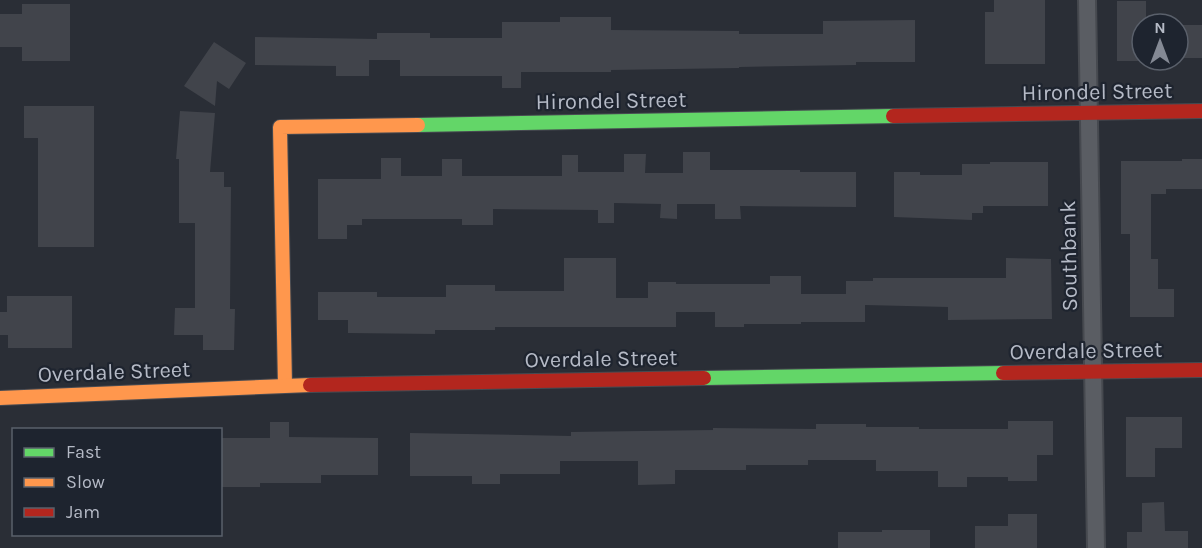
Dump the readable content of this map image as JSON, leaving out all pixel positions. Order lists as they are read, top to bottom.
{
  "streets": {
    "street": ["Hirondel Street", "Southbank", "Overdale Street"]
  },
  "crossings": [
    ["Hirondel Street", "Southbank"],
    ["Hirondel Street", "Overdale Street"],
    ["Southbank", "Overdale Street"]
  ],
  "legend": ["Fast", "Slow", "Jam"],
  "north": "top"
}
